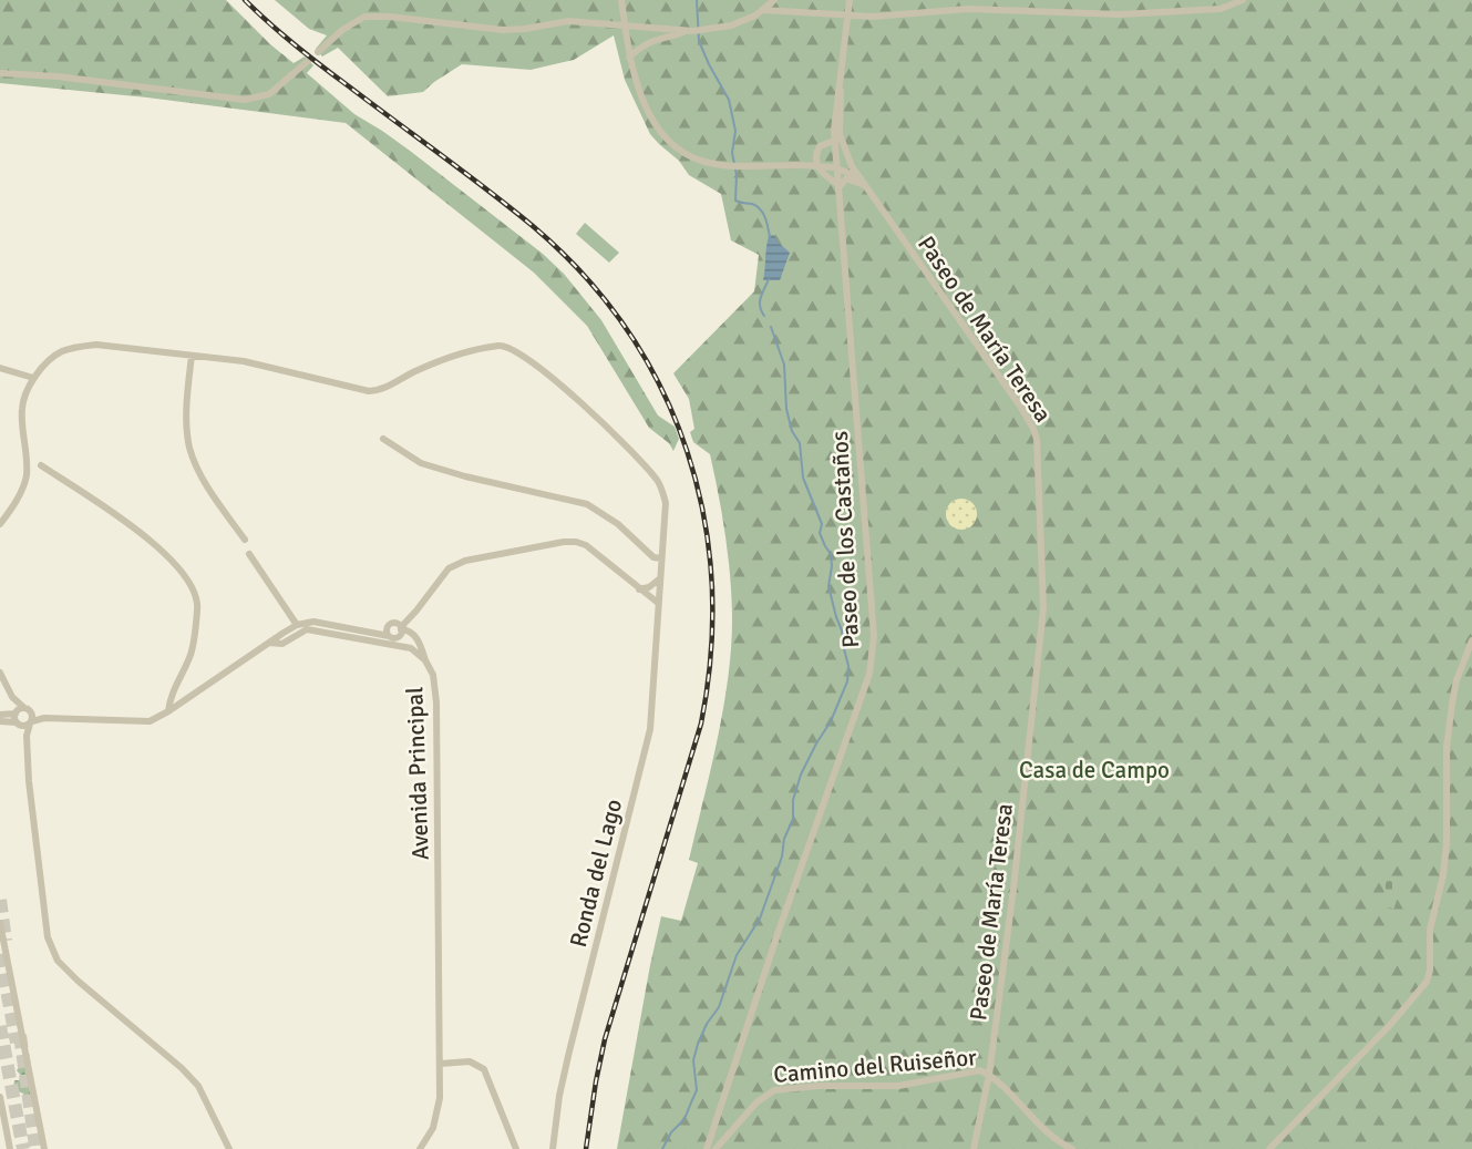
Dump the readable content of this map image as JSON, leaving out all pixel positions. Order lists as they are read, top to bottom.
{
  "streets": {
    "street": [
      "Paseo de María Teresa",
      "Paseo de los Castaños",
      "Avenida Principal",
      "Ronda del Lago",
      "Camino del Ruiseñor"
    ]
  },
  "crossings": [
    ["Paseo de María Teresa", "Paseo de los Castaños"],
    ["Paseo de María Teresa", "Camino del Ruiseñor"]
  ],
  "parks": ["Casa de Campo"]
}
